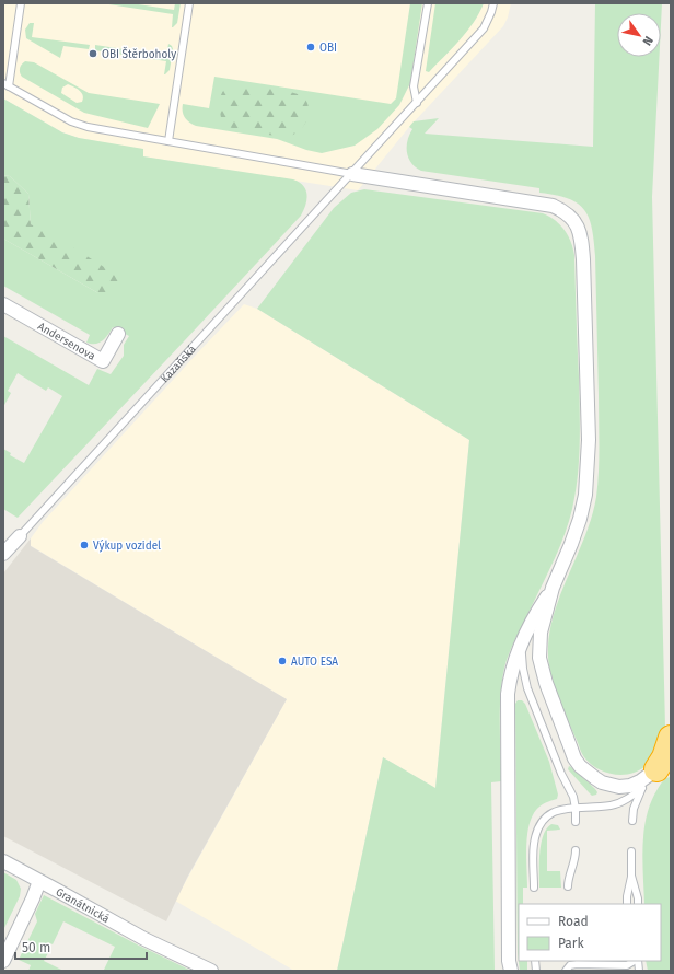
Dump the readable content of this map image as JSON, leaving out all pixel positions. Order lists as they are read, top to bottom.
{
  "streets": {
    "street": ["Andersenova", "Kazaňská", "Granátnická"]
  },
  "places": [
    "OBI",
    "OBI Štěrboholy",
    "Výkup vozidel",
    "AUTO ESA"
  ],
  "legend": ["Road", "Park"],
  "scale_bar": "50 m",
  "north": "bottom right"
}
